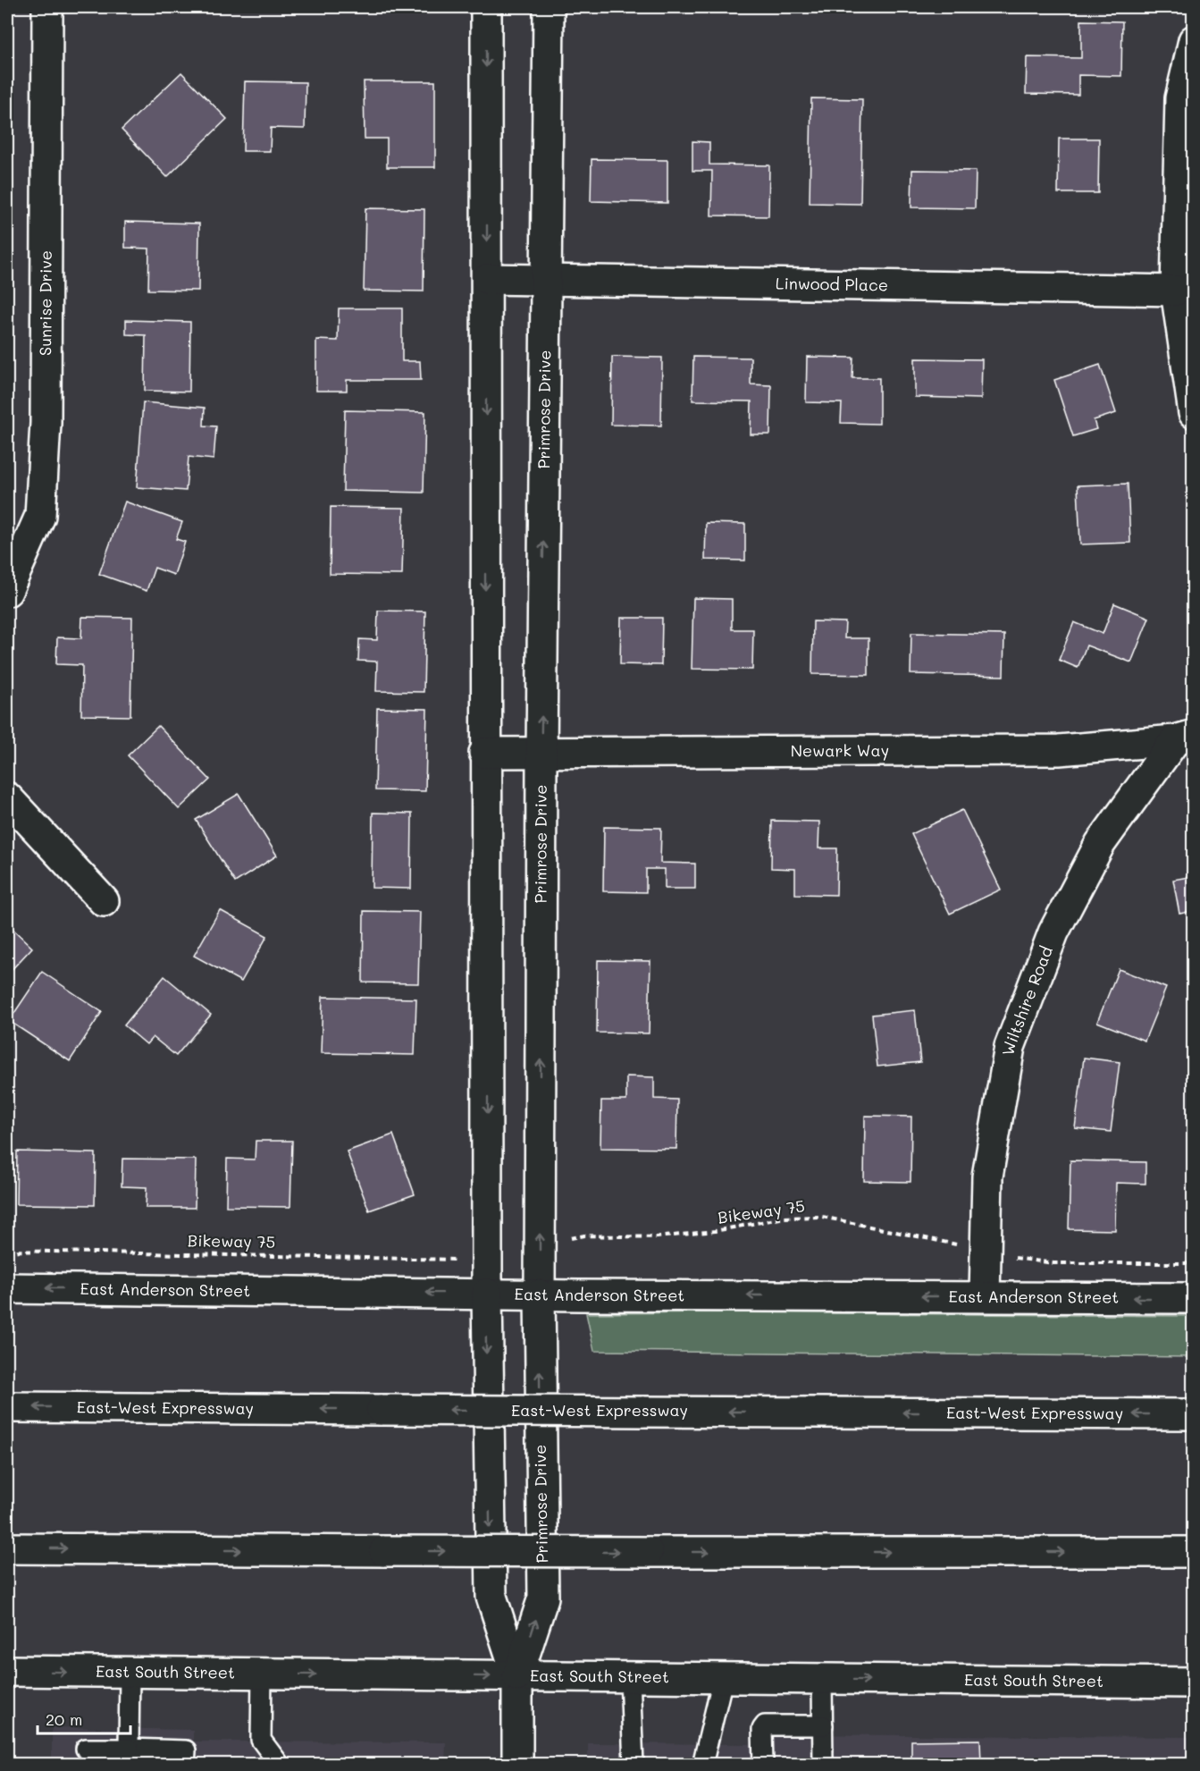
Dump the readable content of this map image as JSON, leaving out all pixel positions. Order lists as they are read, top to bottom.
{
  "streets": {
    "main road": [
      "Linwood Place",
      "Sunrise Drive",
      "Primrose Drive",
      "Newark Way",
      "Wiltshire Road",
      "East Anderson Street",
      "East-West Expressway",
      "East South Street"
    ],
    "path": ["Bikeway 75"]
  },
  "crossings": [
    ["Linwood Place", "Primrose Drive"],
    ["Primrose Drive", "Newark Way"],
    ["Primrose Drive", "East Anderson Street"],
    ["Primrose Drive", "East South Street"],
    ["Newark Way", "Wiltshire Road"],
    ["Wiltshire Road", "East Anderson Street"]
  ],
  "scale_bar": "20 m"
}
